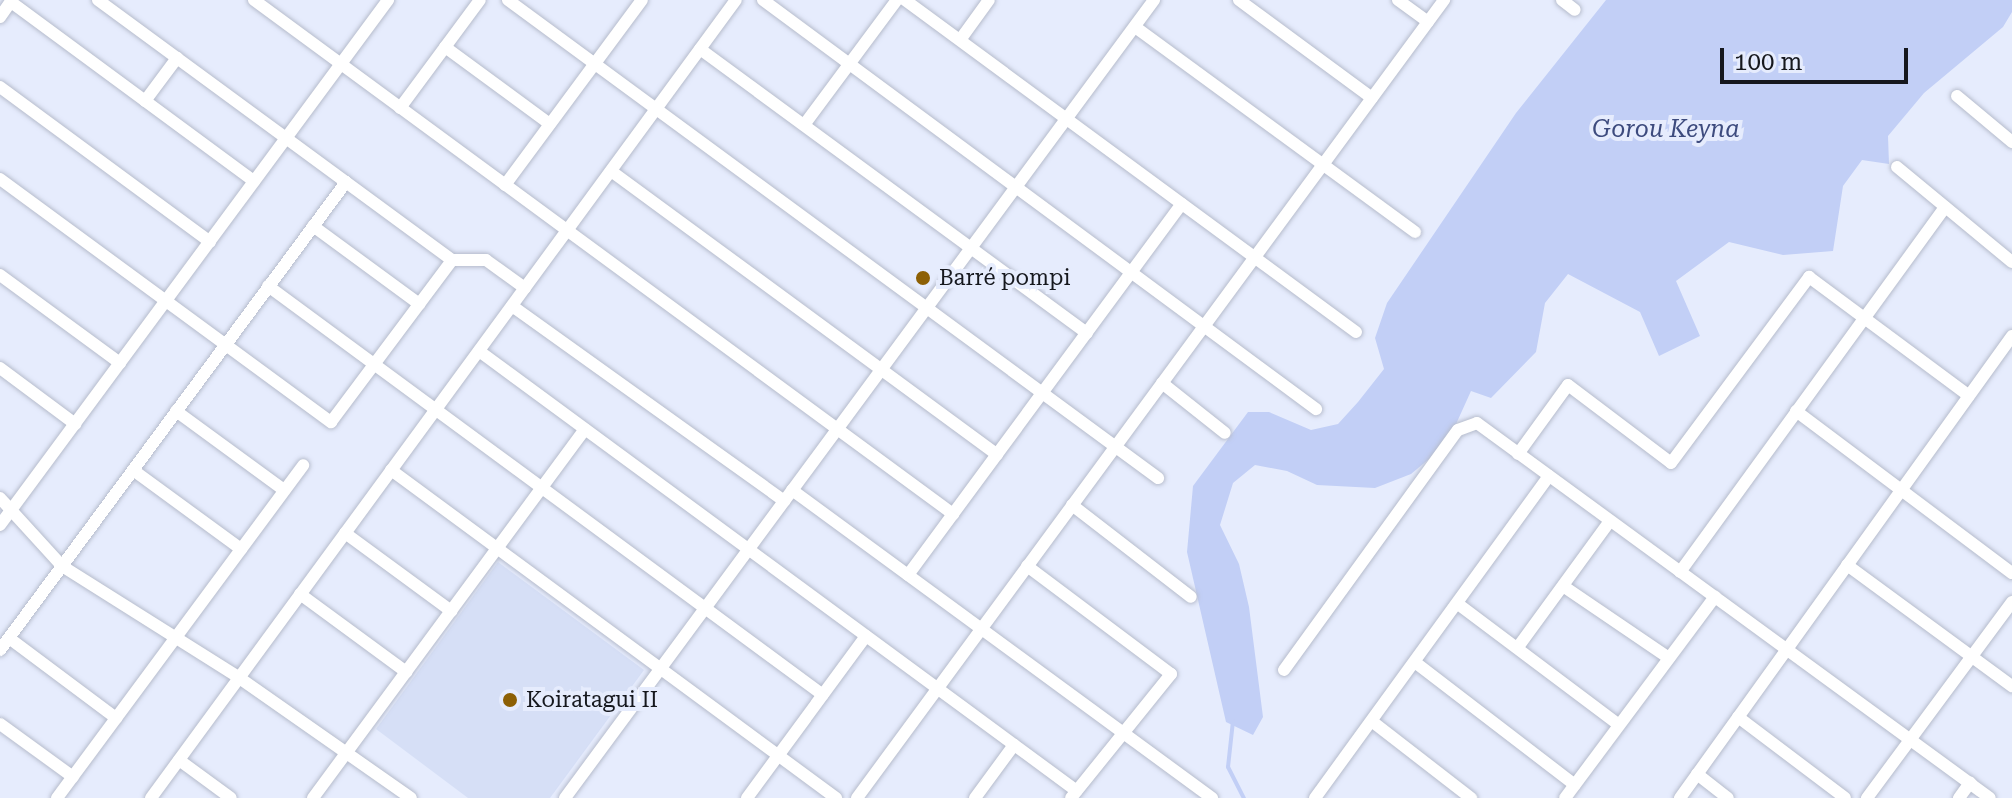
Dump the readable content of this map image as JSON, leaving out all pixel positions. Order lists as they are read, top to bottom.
{
  "water": ["Gorou Keyna"],
  "places": ["Barré pompi", "Koiratagui II"],
  "scale_bar": "100 m"
}
